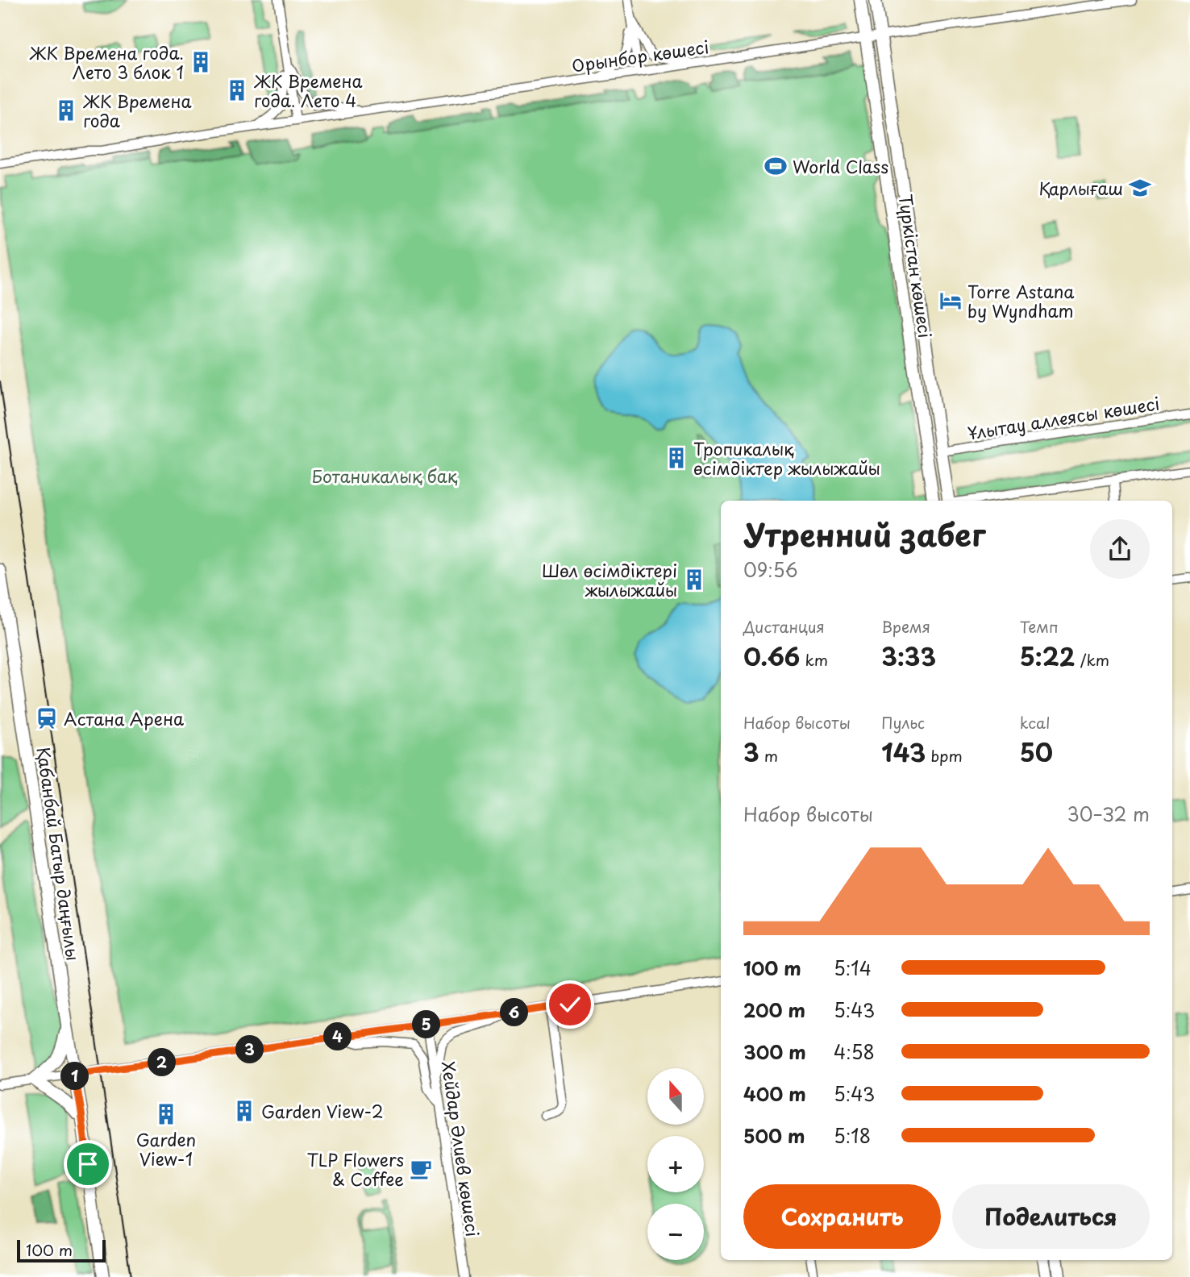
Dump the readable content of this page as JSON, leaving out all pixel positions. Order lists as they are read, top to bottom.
{
  "streets": {
    "main road": ["Түркістан көшесі", "Қабанбай Батыр даңғылы"],
    "street": ["Орынбор көшесі", "Ұлытау аллеясы көшесі", "Хейдар Әлиев көшесі"]
  },
  "crossings": [
    ["Орынбор көшесі", "Түркістан көшесі"],
    ["Түркістан көшесі", "Ұлытау аллеясы көшесі"]
  ],
  "parks": ["Ботаникалық бақ"],
  "places": {
    "building": [
      "ЖК Времена года. Лето 3 блок 1",
      "ЖК Времена года. Лето 4",
      "ЖК Времена года",
      "Тропикалық өсімдіктер жылыжайы",
      "Шөл өсімдіктері жылыжайы",
      "Garden View-2",
      "Garden View-1"
    ],
    "sports": ["World Class"],
    "school or university": ["Қарлығаш"],
    "hotel": ["Torre Astana by Wyndham"],
    "station": ["Астана Арена"],
    "cafe": ["TLP Flowers & Coffee"]
  },
  "scale_bar": "100 m",
  "north": "top",
  "page": {
    "heading": ["Утренний забег", "09:56"],
    "stats": [
      ["Дистанция", "0.66 km"],
      ["Время", "3:33"],
      ["Темп", "5:22 /km"],
      ["Набор высоты", "3 m"],
      ["Пульс", "143 bpm"],
      ["kcal", "50"]
    ],
    "chart": ["Набор высоты", "30–32 m"],
    "list": [
      {
        "name": "100 m",
        "note": "5:14"
      },
      {
        "name": "200 m",
        "note": "5:43"
      },
      {
        "name": "300 m",
        "note": "4:58"
      },
      {
        "name": "400 m",
        "note": "5:43"
      },
      {
        "name": "500 m",
        "note": "5:18"
      }
    ],
    "pins": [
      "6",
      "5",
      "4",
      "3",
      "2",
      "1"
    ],
    "map_buttons": ["+", "−"],
    "buttons": ["Сохранить", "Поделиться"],
    "scale": "100 m"
  }
}
